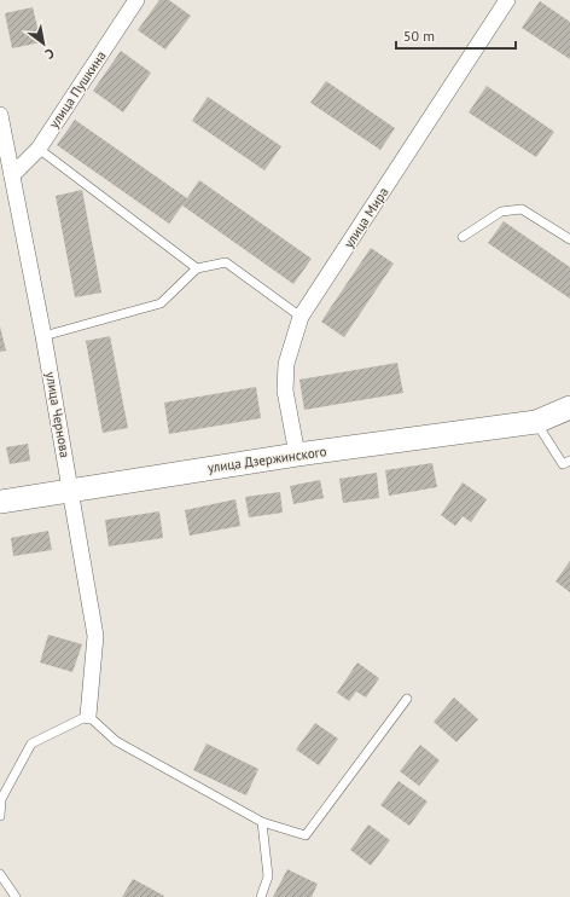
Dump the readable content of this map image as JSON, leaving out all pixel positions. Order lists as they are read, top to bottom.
{
  "streets": {
    "street": [
      "улица Пушкина",
      "улица Мира",
      "улица Чернова",
      "улица Дзержинского"
    ]
  },
  "crossings": [
    ["улица Пушкина", "улица Чернова"],
    ["улица Мира", "улица Дзержинского"],
    ["улица Чернова", "улица Дзержинского"]
  ],
  "scale_bar": "50 m",
  "north": "bottom right"
}
